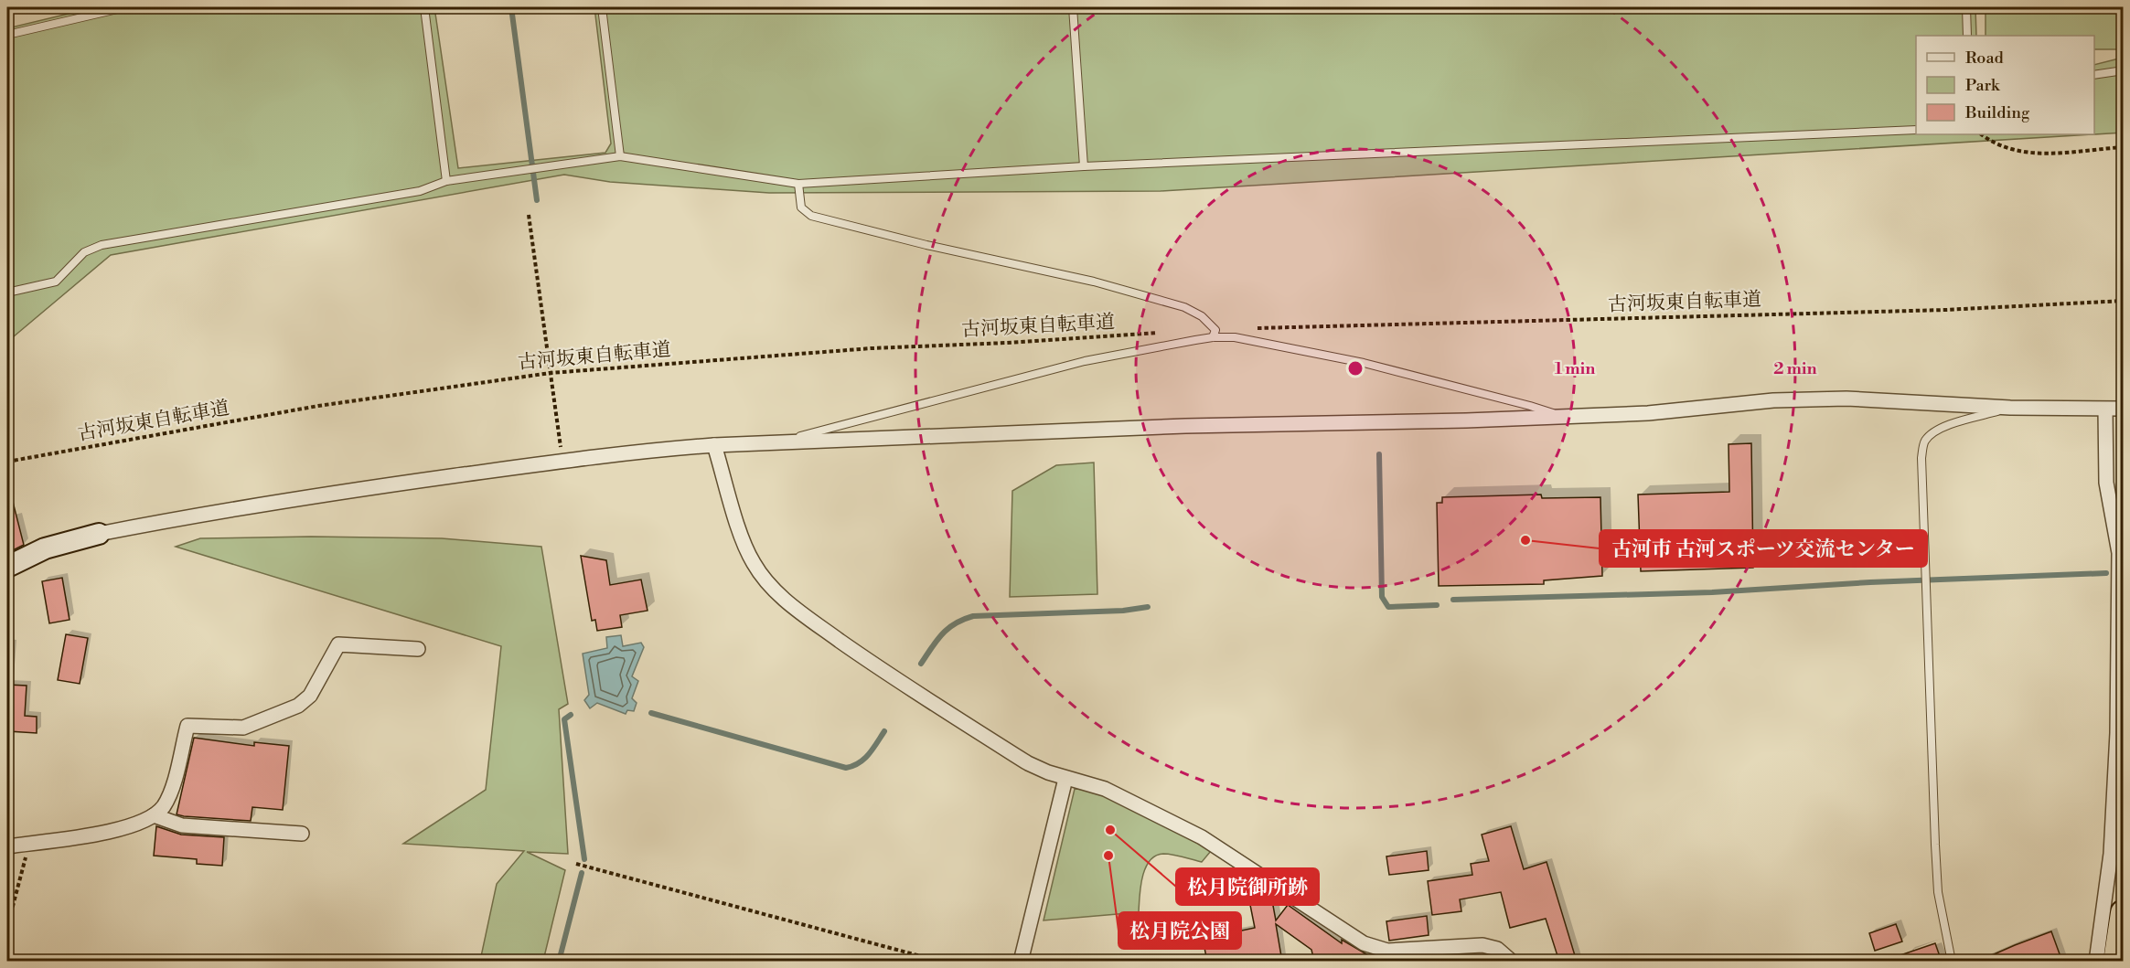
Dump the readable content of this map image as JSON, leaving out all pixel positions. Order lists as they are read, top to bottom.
{
  "streets": {
    "path": ["古河坂東自転車道"]
  },
  "places": ["古河市 古河スポーツ交流センター", "松月院御所跡", "松月院公園"],
  "legend": ["Road", "Park", "Building"],
  "rings": ["1 min", "2 min"]
}
